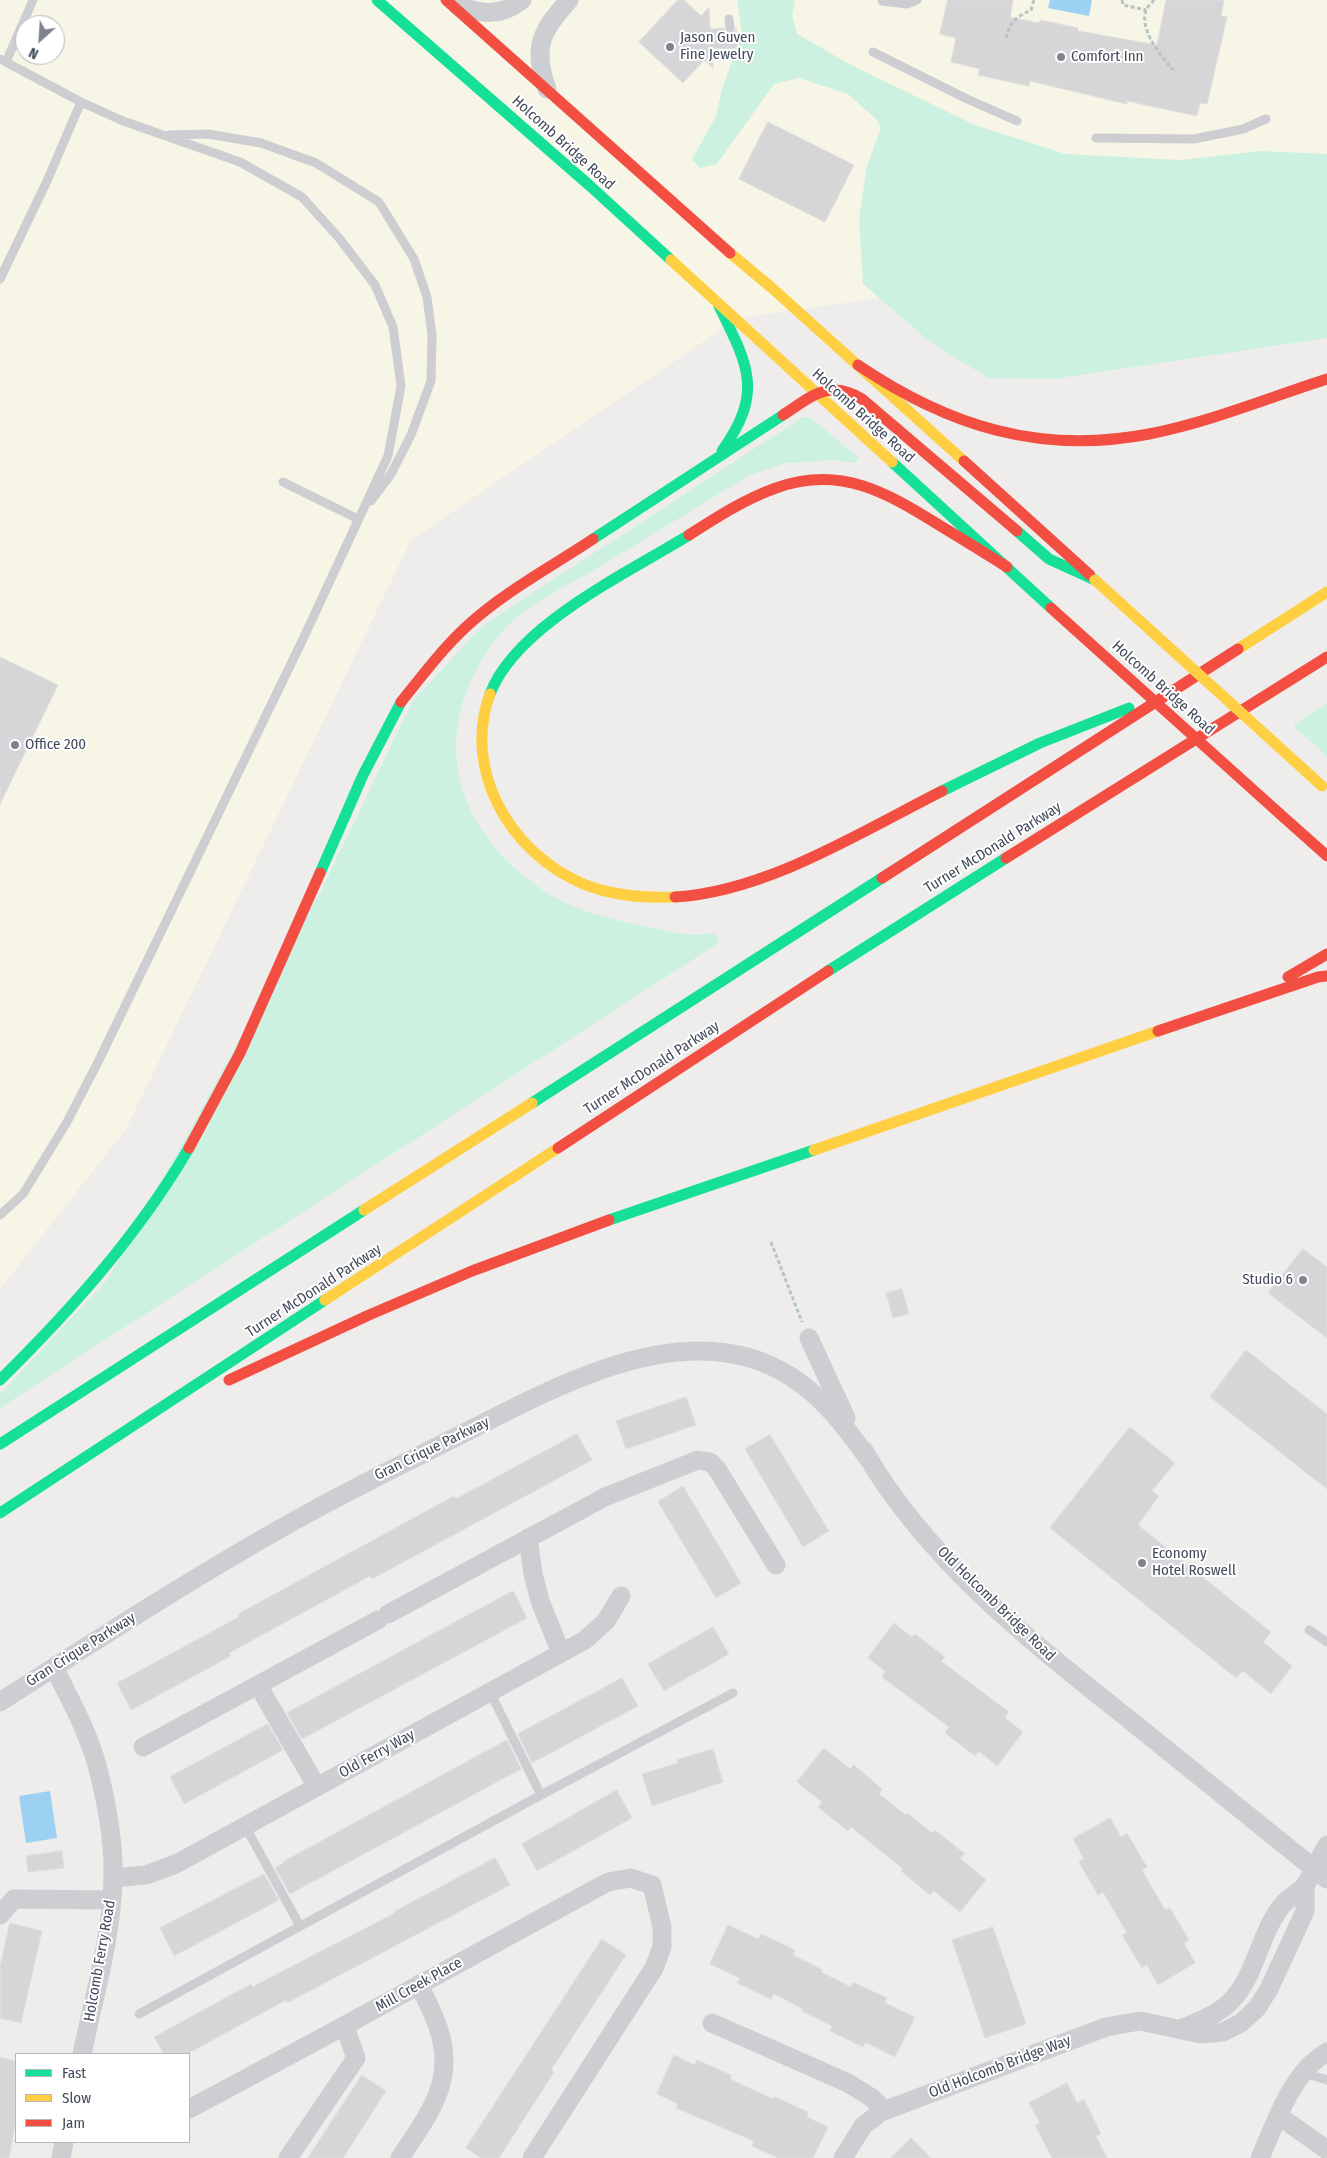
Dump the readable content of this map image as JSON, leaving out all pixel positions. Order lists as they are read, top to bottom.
{
  "streets": {
    "main road": ["Holcomb Bridge Road", "Turner McDonald Parkway"],
    "street": [
      "Gran Crique Parkway",
      "Old Holcomb Bridge Road",
      "Old Ferry Way",
      "Holcomb Ferry Road",
      "Mill Creek Place",
      "Old Holcomb Bridge Way"
    ]
  },
  "crossings": [
    ["Gran Crique Parkway", "Old Holcomb Bridge Road"],
    ["Gran Crique Parkway", "Holcomb Ferry Road"],
    ["Old Holcomb Bridge Road", "Old Holcomb Bridge Way"],
    ["Old Ferry Way", "Holcomb Ferry Road"]
  ],
  "places": [
    "Jason Guven Fine Jewelry",
    "Comfort Inn",
    "Office 200",
    "Studio 6",
    "Economy Hotel Roswell"
  ],
  "legend": ["Fast", "Slow", "Jam"],
  "north": "bottom left"
}
